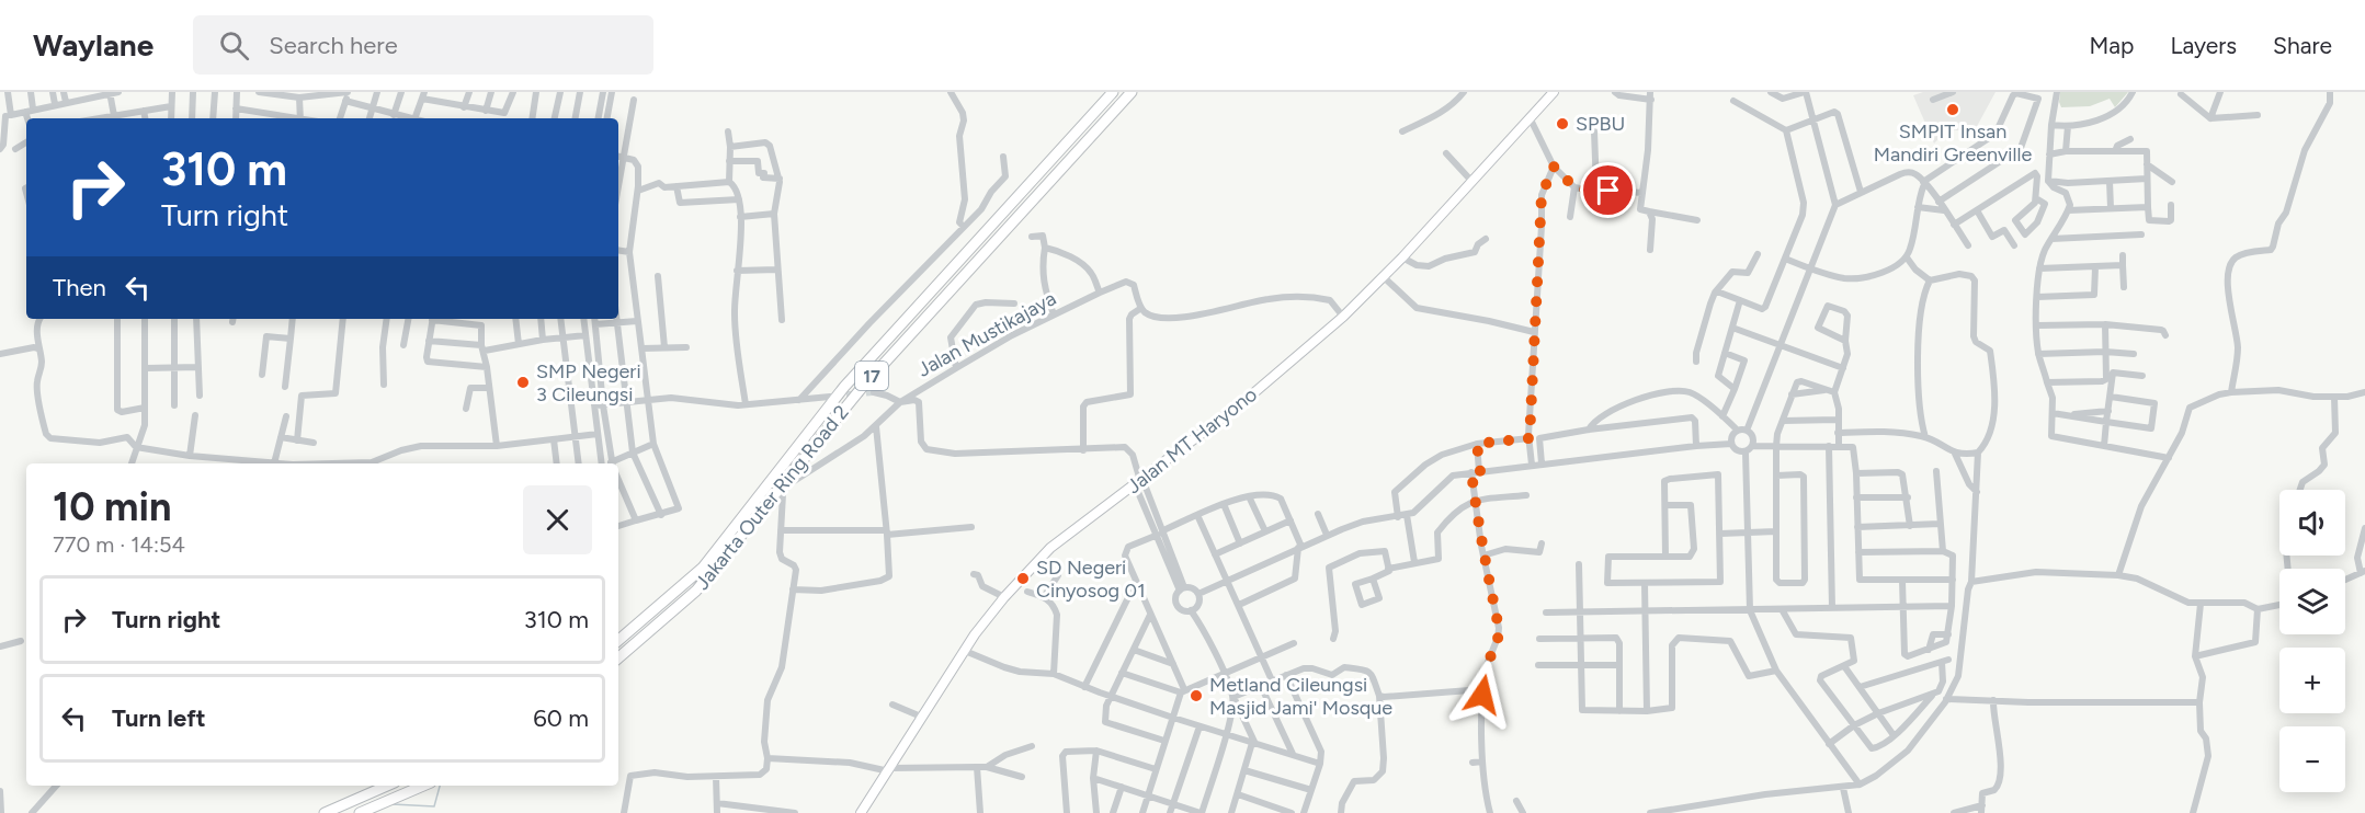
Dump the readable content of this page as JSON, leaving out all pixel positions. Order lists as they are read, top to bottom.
{
  "streets": {
    "highway": ["17", "Jakarta Outer Ring Road 2"],
    "main road": ["Jalan MT Haryono"],
    "street": ["Jalan Mustikajaya"]
  },
  "places": [
    "SMPIT Insan Mandiri Greenville",
    "SPBU",
    "SMP Negeri 3 Cileungsi",
    "SD Negeri Cinyosog 01",
    "Metland Cileungsi Masjid Jami' Mosque"
  ],
  "page": {
    "header": "Waylane",
    "search": "Search here",
    "nav": ["Map", "Layers", "Share"],
    "turn": ["310 m", "Turn right"],
    "then": "Then",
    "heading": ["10 min", "770 m · 14:54"],
    "map_buttons": ["+", "−"],
    "list": [
      {
        "name": "Turn right",
        "value": "310 m"
      },
      {
        "name": "Turn left",
        "value": "60 m"
      }
    ]
  }
}
